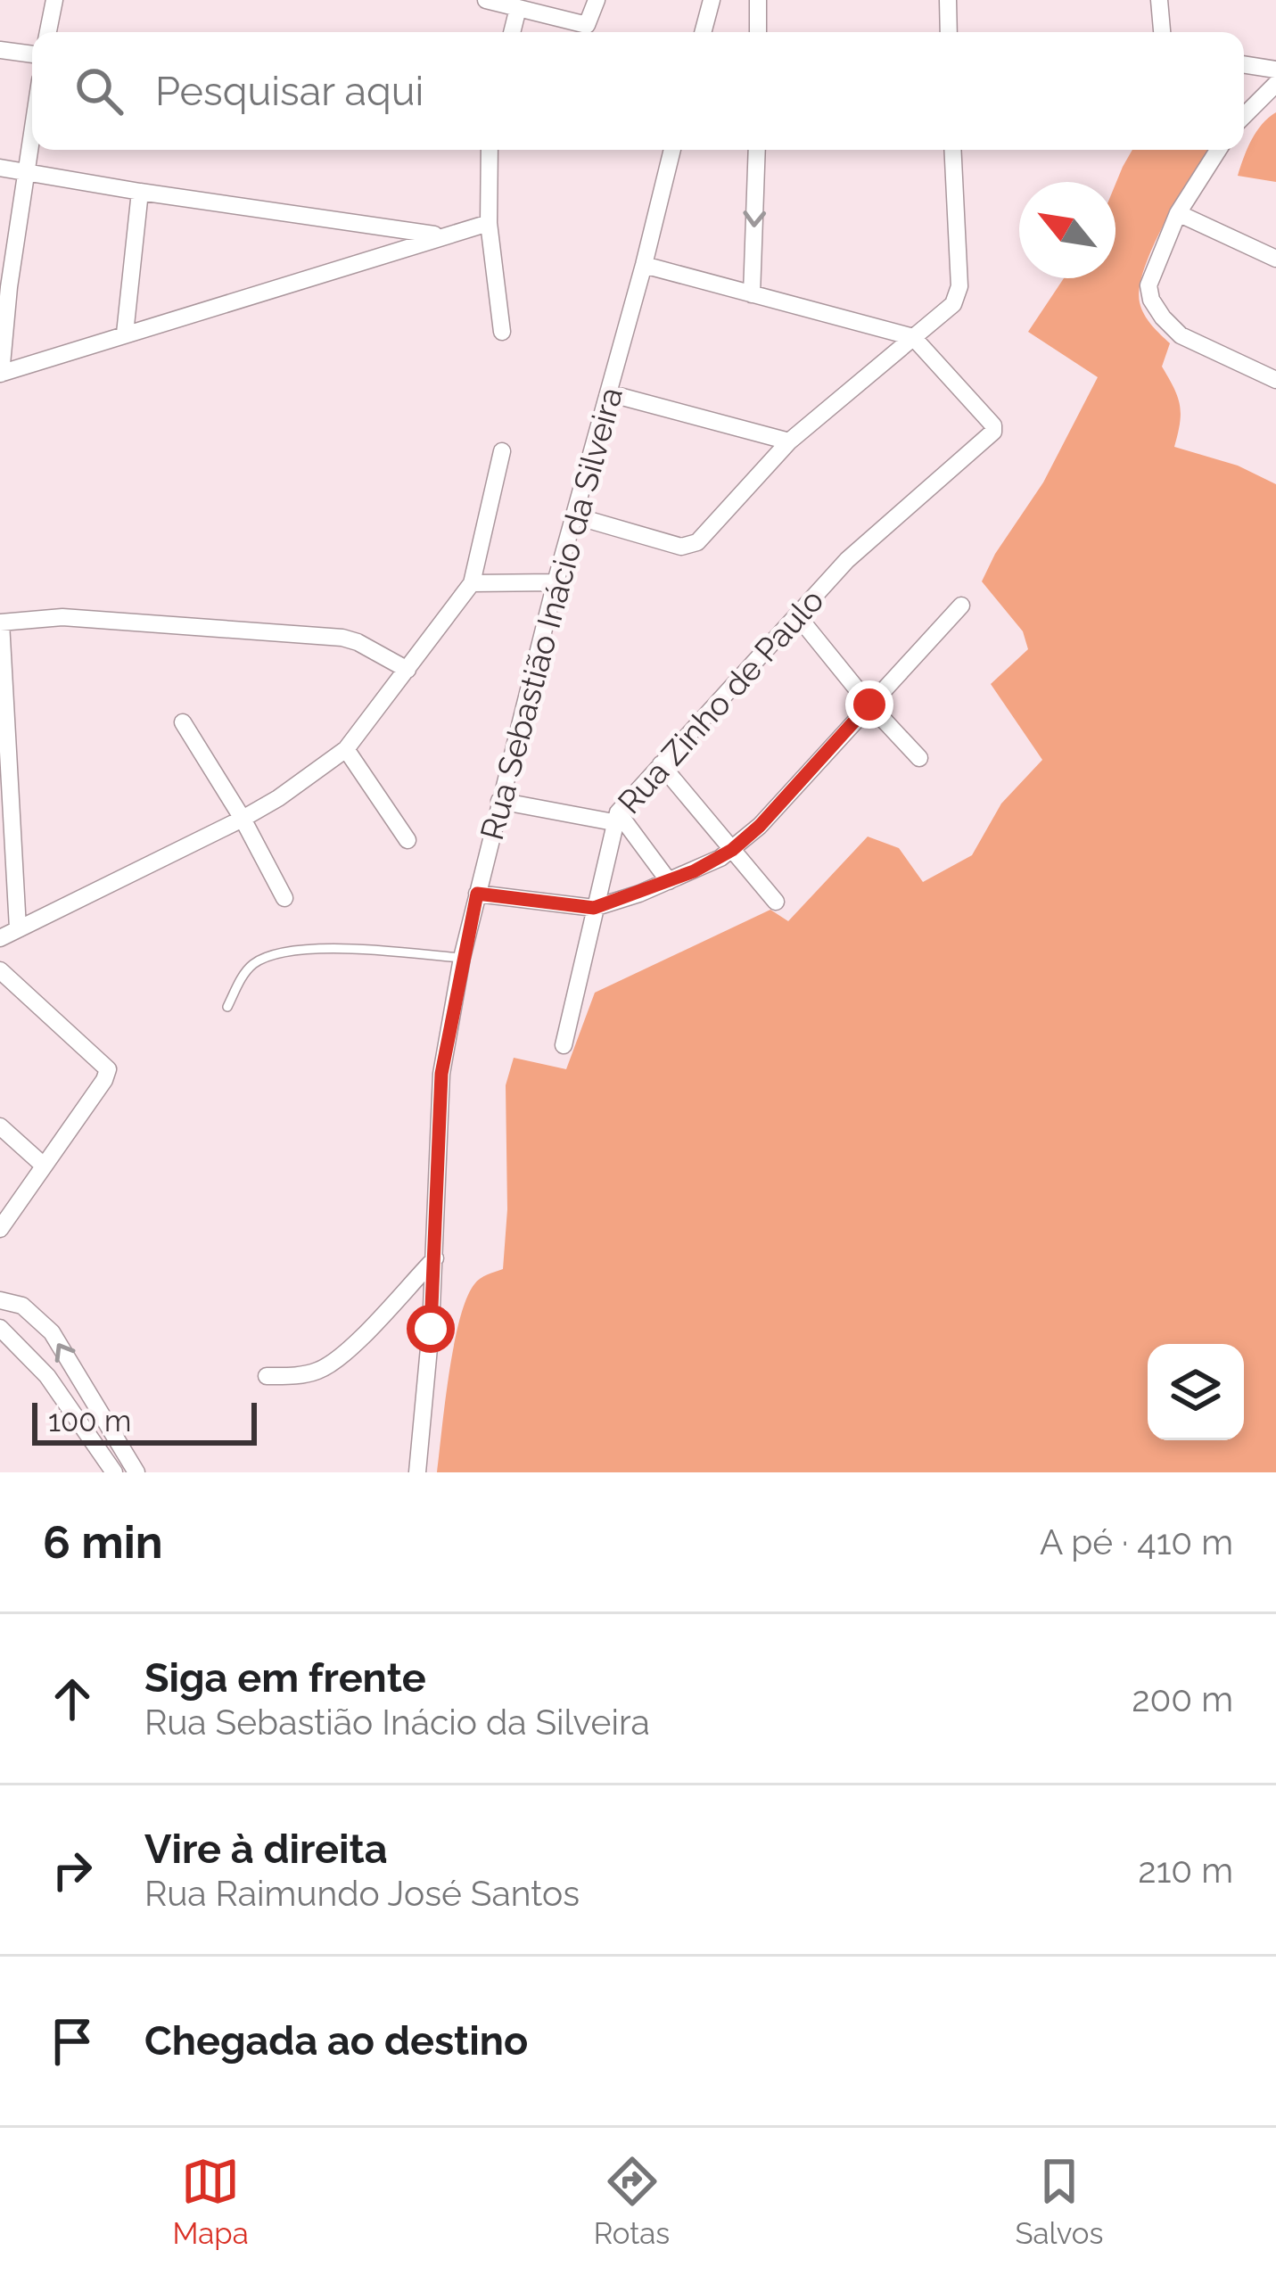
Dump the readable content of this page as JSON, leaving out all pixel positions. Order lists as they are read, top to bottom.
{
  "streets": {
    "street": ["Rua Sebastião Inácio da Silveira", "Rua Zinho de Paulo"]
  },
  "scale_bar": "100 m",
  "north": "top left",
  "page": {
    "search": "Pesquisar aqui",
    "scale": "100 m",
    "heading": ["6 min", "A pé · 410 m"],
    "list": [
      ["Siga em frente", "Rua Sebastião Inácio da Silveira", "200 m"],
      ["Vire à direita", "Rua Raimundo José Santos", "210 m"],
      "Chegada ao destino"
    ],
    "nav": ["Mapa", "Rotas", "Salvos"]
  }
}
